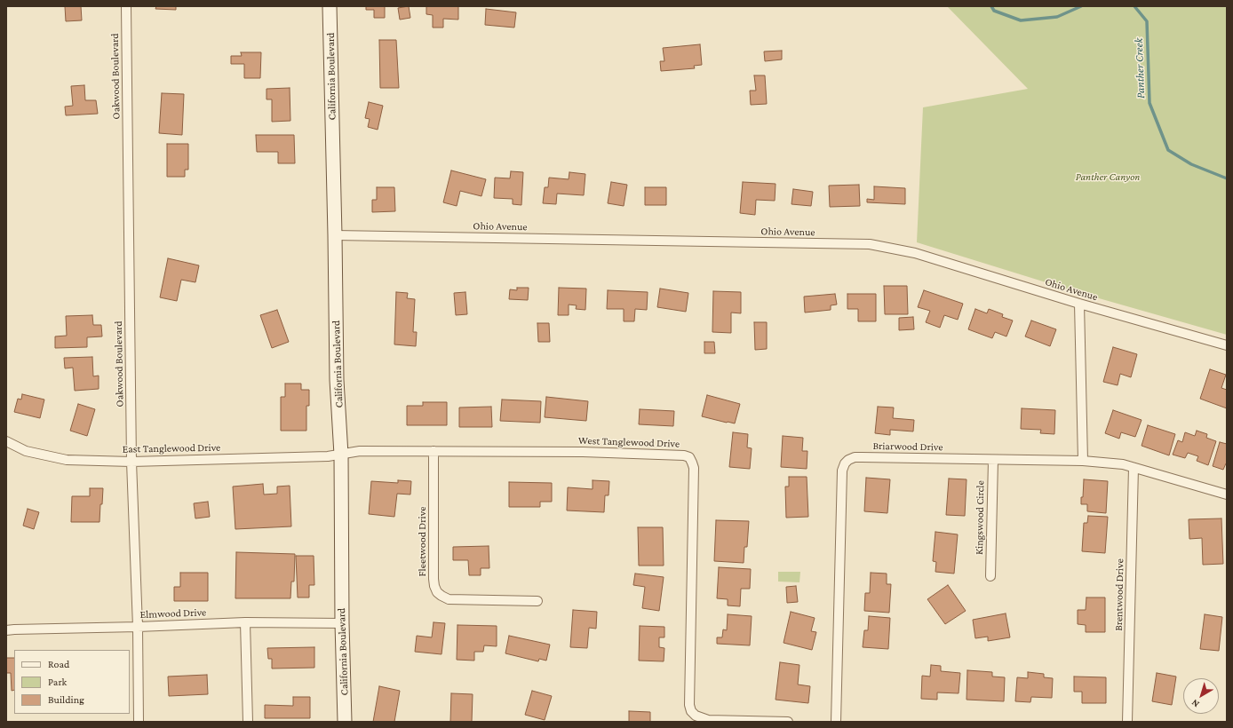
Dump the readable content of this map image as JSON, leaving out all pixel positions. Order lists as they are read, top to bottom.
{
  "streets": {
    "street": [
      "Oakwood Boulevard",
      "California Boulevard",
      "Ohio Avenue",
      "West Tanglewood Drive",
      "Briarwood Drive",
      "East Tanglewood Drive",
      "Kingswood Circle",
      "Fleetwood Drive",
      "Brentwood Drive",
      "Elmwood Drive"
    ]
  },
  "crossings": [
    ["Oakwood Boulevard", "East Tanglewood Drive"],
    ["Oakwood Boulevard", "Elmwood Drive"],
    ["California Boulevard", "Ohio Avenue"],
    ["California Boulevard", "West Tanglewood Drive"],
    ["California Boulevard", "East Tanglewood Drive"],
    ["California Boulevard", "Elmwood Drive"],
    ["West Tanglewood Drive", "East Tanglewood Drive"],
    ["West Tanglewood Drive", "Fleetwood Drive"],
    ["Briarwood Drive", "Kingswood Circle"],
    ["Briarwood Drive", "Brentwood Drive"]
  ],
  "water": ["Panther Creek"],
  "parks": ["Panther Canyon"],
  "legend": ["Road", "Park", "Building"],
  "north": "bottom left"
}
